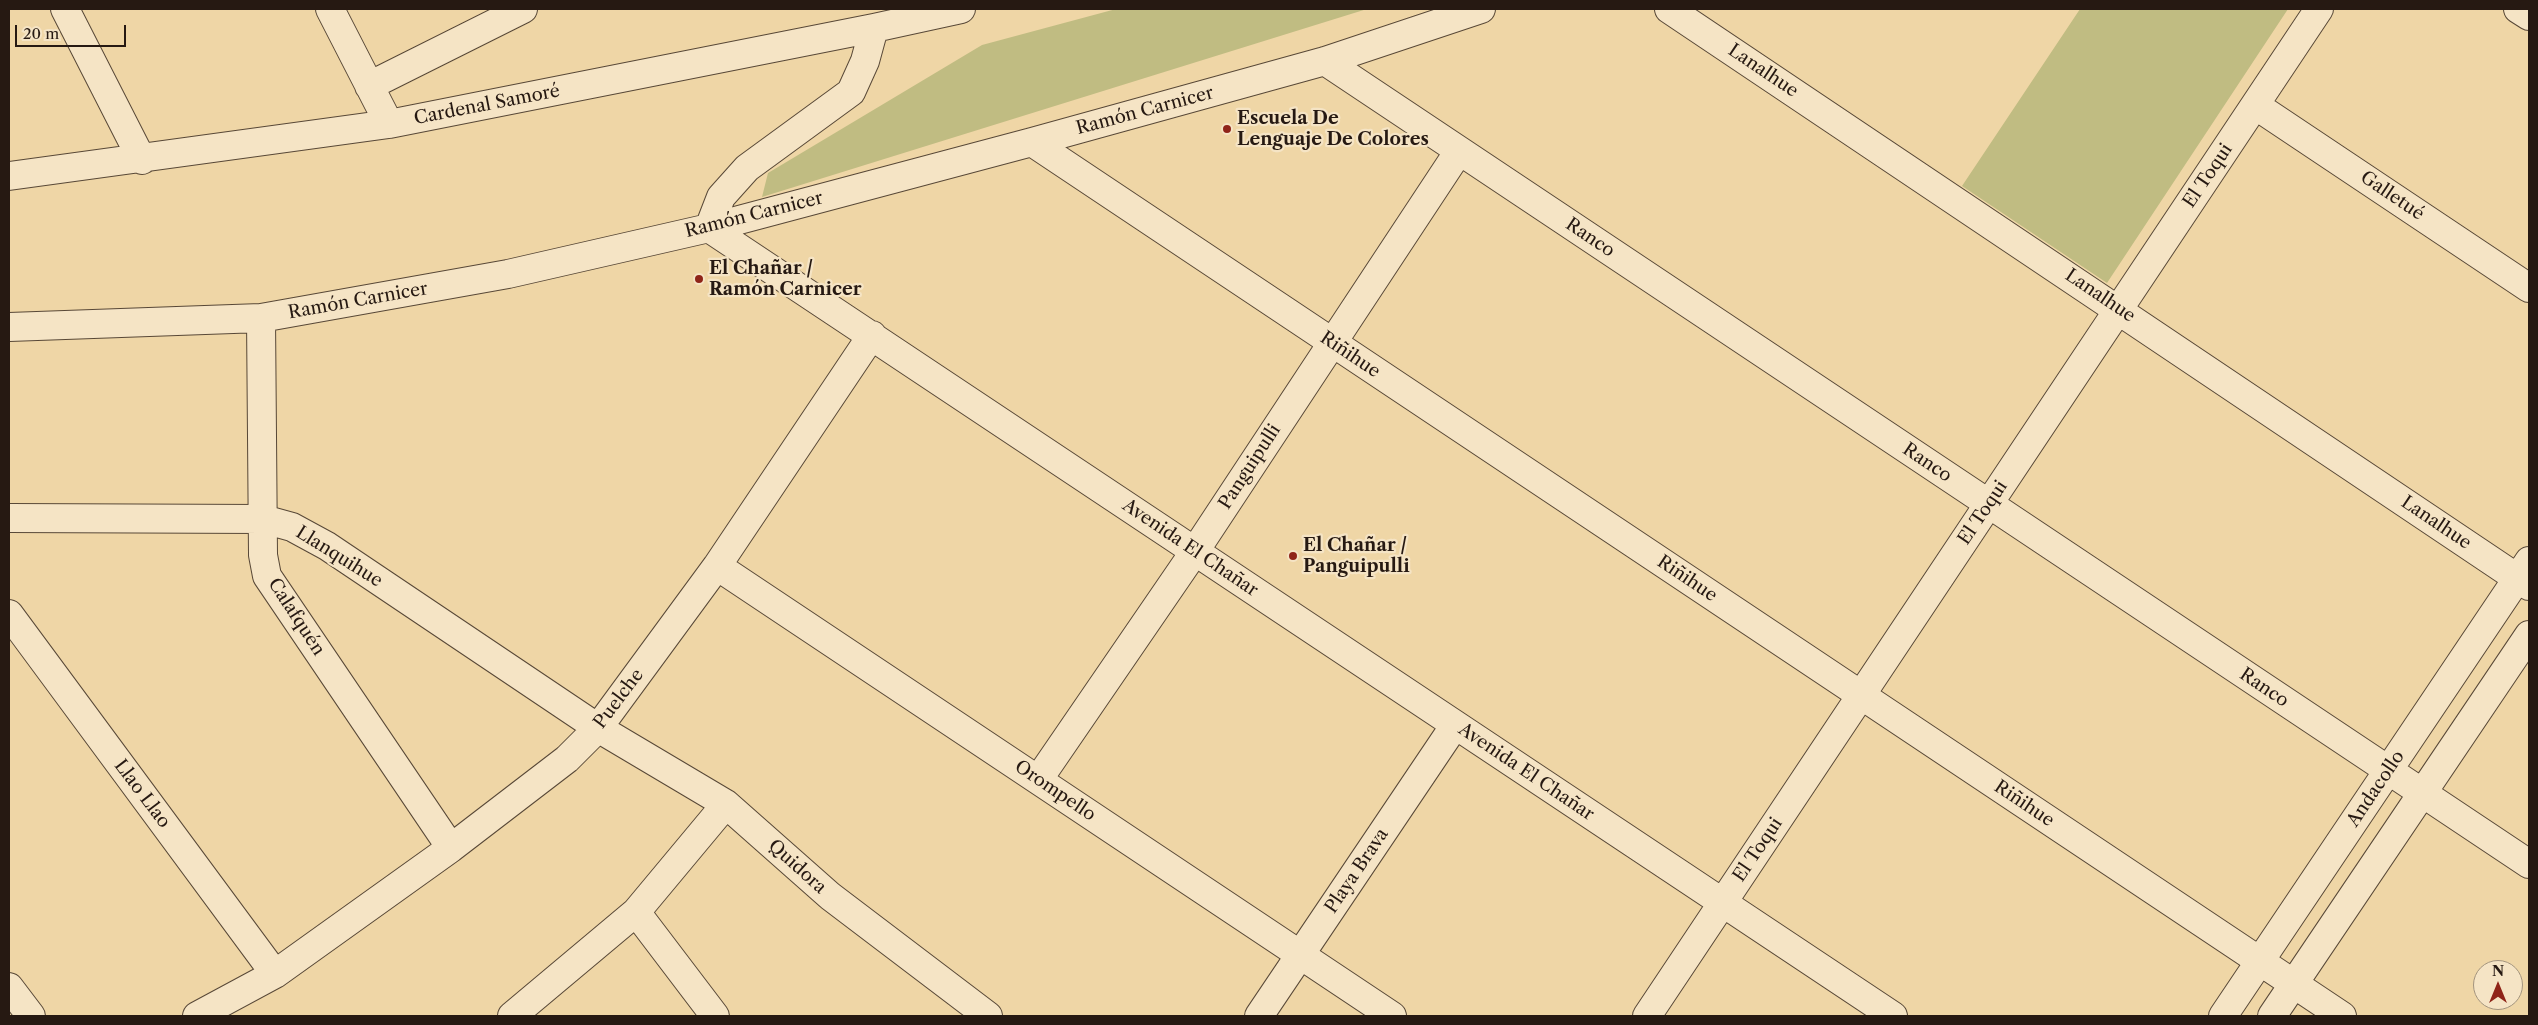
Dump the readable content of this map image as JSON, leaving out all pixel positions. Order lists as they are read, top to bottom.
{
  "streets": {
    "street": [
      "Lanalhue",
      "Cardenal Samoré",
      "Ramón Carnicer",
      "El Toqui",
      "Galletué",
      "Ranco",
      "Riñihue",
      "Panguipulli",
      "Avenida El Chañar",
      "Llanquihue",
      "Calafquén",
      "Puelche",
      "Andacollo",
      "Orompello",
      "Llao Llao",
      "Quidora",
      "Playa Brava"
    ]
  },
  "crossings": [
    ["Lanalhue", "El Toqui"],
    ["Lanalhue", "Andacollo"],
    ["Ramón Carnicer", "Ranco"],
    ["Ramón Carnicer", "Riñihue"],
    ["Ramón Carnicer", "Avenida El Chañar"],
    ["Ramón Carnicer", "Calafquén"],
    ["El Toqui", "Galletué"],
    ["El Toqui", "Ranco"],
    ["El Toqui", "Riñihue"],
    ["El Toqui", "Avenida El Chañar"],
    ["Ranco", "Panguipulli"],
    ["Ranco", "Andacollo"],
    ["Riñihue", "Panguipulli"],
    ["Riñihue", "Andacollo"],
    ["Panguipulli", "Avenida El Chañar"],
    ["Panguipulli", "Orompello"],
    ["Avenida El Chañar", "Puelche"],
    ["Avenida El Chañar", "Playa Brava"],
    ["Llanquihue", "Calafquén"],
    ["Llanquihue", "Puelche"],
    ["Llanquihue", "Quidora"],
    ["Calafquén", "Puelche"],
    ["Puelche", "Orompello"],
    ["Puelche", "Llao Llao"],
    ["Puelche", "Quidora"],
    ["Orompello", "Playa Brava"]
  ],
  "places": ["Escuela De Lenguaje De Colores", "El Chañar / Ramón Carnicer", "El Chañar / Panguipulli"],
  "scale_bar": "20 m",
  "north": "top"
}
